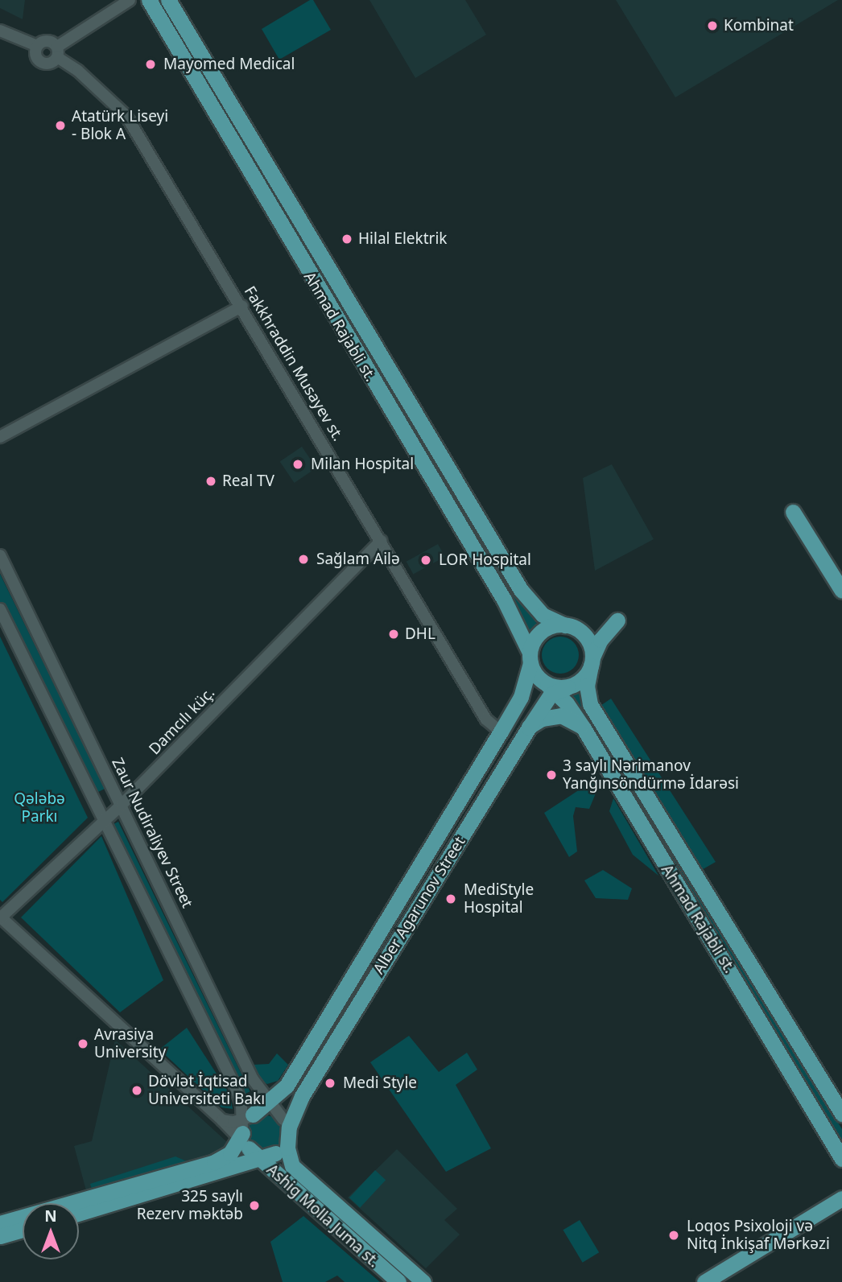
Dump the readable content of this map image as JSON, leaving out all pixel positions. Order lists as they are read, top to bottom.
{
  "streets": {
    "main road": ["Ahmad Rajabli st.", "Alber Agarunov Street", "Ashig Molla Juma st."],
    "street": ["Fakkhraddin Musayev st.", "Damcılı küç.", "Zaur Nudiraliyev Street"]
  },
  "crossings": [
    ["Ahmad Rajabli st.", "Alber Agarunov Street"],
    ["Fakkhraddin Musayev st.", "Damcılı küç."],
    ["Fakkhraddin Musayev st.", "Alber Agarunov Street"],
    ["Damcılı küç.", "Zaur Nudiraliyev Street"],
    ["Zaur Nudiraliyev Street", "Alber Agarunov Street"],
    ["Zaur Nudiraliyev Street", "Ashig Molla Juma st."],
    ["Alber Agarunov Street", "Ashig Molla Juma st."]
  ],
  "parks": ["Qələbə Parkı"],
  "places": [
    "Kombinat",
    "Mayomed Medical",
    "Atatürk Liseyi - Blok A",
    "Hilal Elektrik",
    "Milan Hospital",
    "Real TV",
    "Sağlam Ailə",
    "LOR Hospital",
    "DHL",
    "3 saylı Nərimanov Yanğınsöndürmə İdarəsi",
    "MediStyle Hospital",
    "Avrasiya University",
    "Medi Style",
    "Dövlət İqtisad Universiteti Bakı",
    "325 saylı Rezerv məktəb",
    "Loqos Psixoloji və Nitq İnkişaf Mərkəzi"
  ],
  "north": "top"
}
